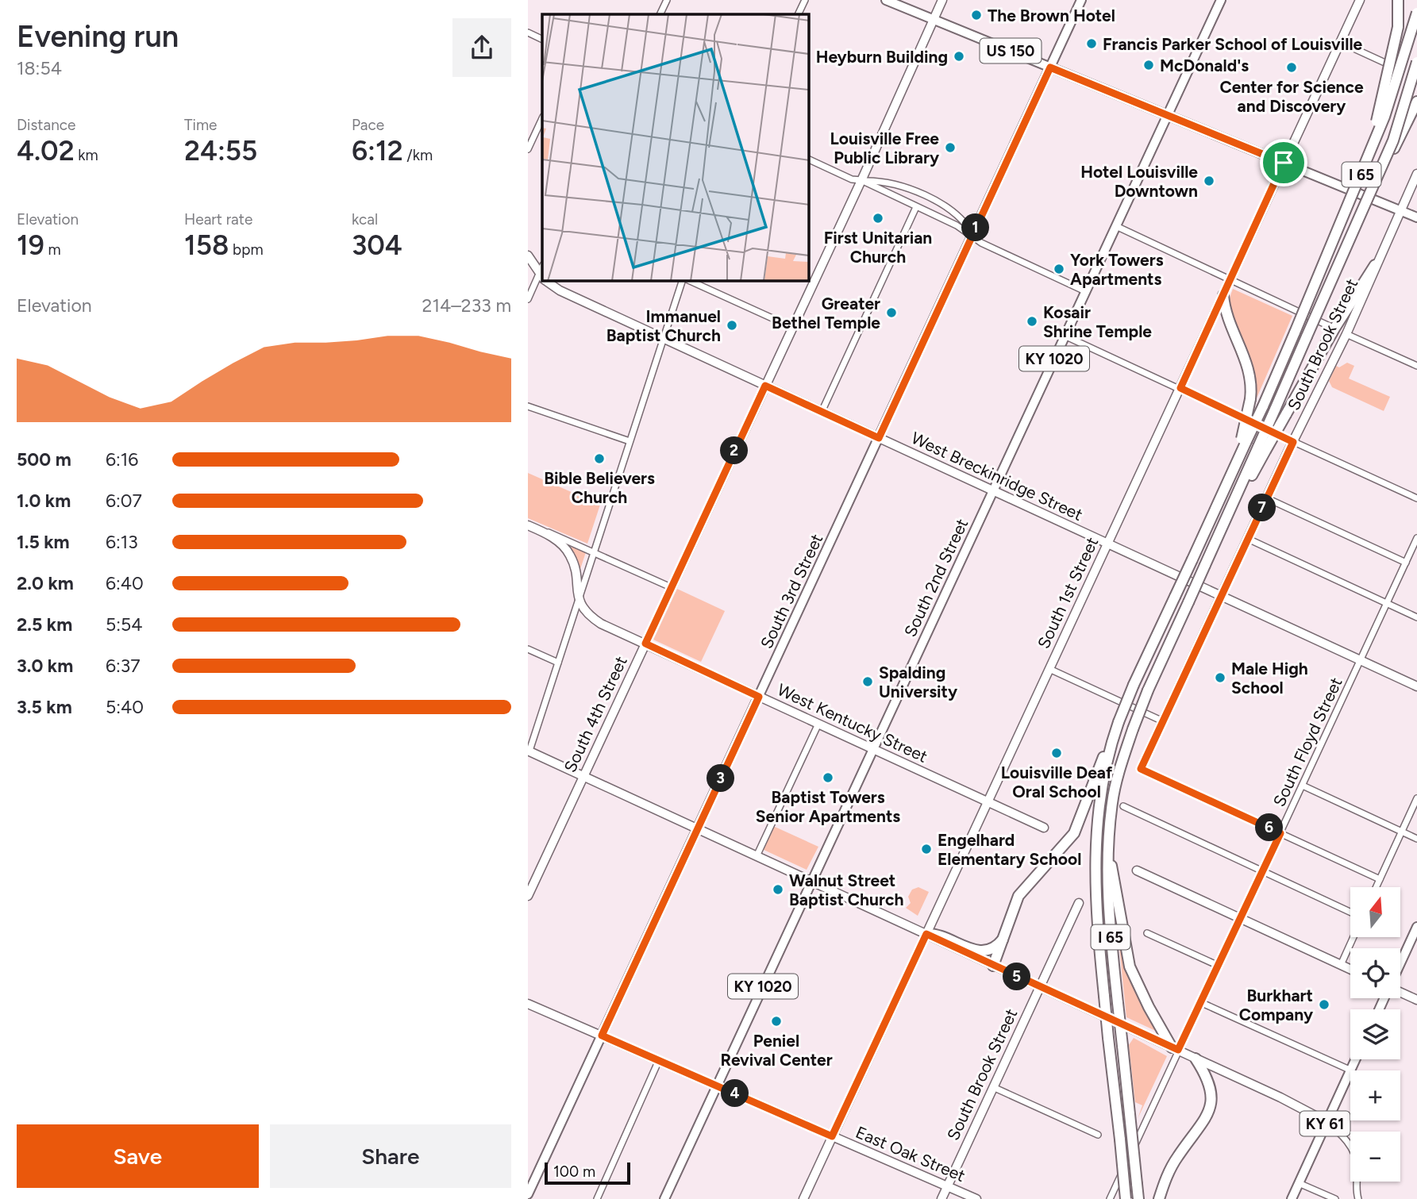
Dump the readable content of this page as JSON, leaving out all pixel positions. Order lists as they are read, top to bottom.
{
  "streets": {
    "highway": ["I 65"],
    "main road": [
      "US 150",
      "KY 1020",
      "South 2nd Street",
      "South 3rd Street",
      "KY 61"
    ],
    "street": [
      "South Brook Street",
      "West Breckinridge Street",
      "South 1st Street",
      "South 4th Street",
      "West Kentucky Street",
      "South Floyd Street",
      "East Oak Street"
    ]
  },
  "crossings": [
    ["US 150", "South Brook Street"],
    ["US 150", "South 2nd Street"],
    ["US 150", "South 3rd Street"],
    ["US 150", "South 1st Street"],
    ["US 150", "South 4th Street"],
    ["South Brook Street", "West Breckinridge Street"],
    ["South Brook Street", "East Oak Street"],
    ["West Breckinridge Street", "South 2nd Street"],
    ["West Breckinridge Street", "South 3rd Street"],
    ["West Breckinridge Street", "South 1st Street"],
    ["West Breckinridge Street", "South 4th Street"],
    ["West Breckinridge Street", "South Floyd Street"],
    ["South 2nd Street", "West Kentucky Street"],
    ["South 2nd Street", "East Oak Street"],
    ["South 3rd Street", "West Kentucky Street"],
    ["South 3rd Street", "East Oak Street"],
    ["South 1st Street", "West Kentucky Street"],
    ["South 1st Street", "East Oak Street"],
    ["South 4th Street", "West Kentucky Street"]
  ],
  "places": [
    "The Brown Hotel",
    "Francis Parker School of Louisville",
    "Heyburn Building",
    "McDonald's",
    "Center for Science and Discovery",
    "Louisville Free Public Library",
    "Hotel Louisville Downtown",
    "First Unitarian Church",
    "York Towers Apartments",
    "Greater Bethel Temple",
    "Kosair Shrine Temple",
    "Immanuel Baptist Church",
    "Bible Believers Church",
    "Male High School",
    "Spalding University",
    "Louisville Deaf Oral School",
    "Baptist Towers Senior Apartments",
    "Engelhard Elementary School",
    "Walnut Street Baptist Church",
    "Burkhart Company",
    "Peniel Revival Center"
  ],
  "scale_bar": "100 m",
  "north": "top",
  "page": {
    "heading": ["Evening run", "18:54"],
    "stats": [
      ["Distance", "4.02 km"],
      ["Time", "24:55"],
      ["Pace", "6:12 /km"],
      ["Elevation", "19 m"],
      ["Heart rate", "158 bpm"],
      ["kcal", "304"]
    ],
    "pins": [
      "1",
      "2",
      "7",
      "3",
      "6",
      "5",
      "4"
    ],
    "chart": ["Elevation", "214–233 m"],
    "list": [
      {
        "name": "500 m",
        "note": "6:16"
      },
      {
        "name": "1.0 km",
        "note": "6:07"
      },
      {
        "name": "1.5 km",
        "note": "6:13"
      },
      {
        "name": "2.0 km",
        "note": "6:40"
      },
      {
        "name": "2.5 km",
        "note": "5:54"
      },
      {
        "name": "3.0 km",
        "note": "6:37"
      },
      {
        "name": "3.5 km",
        "note": "5:40"
      }
    ],
    "map_buttons": ["+", "−"],
    "buttons": ["Save", "Share"],
    "scale": "100 m"
  }
}
